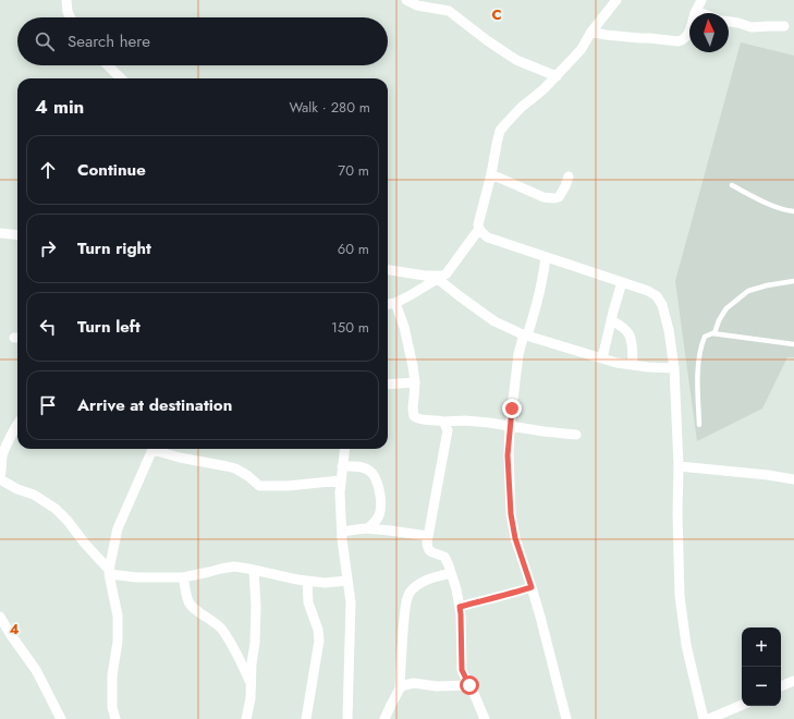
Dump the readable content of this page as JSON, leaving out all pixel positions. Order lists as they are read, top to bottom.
{
  "north": "top",
  "page": {
    "search": "Search here",
    "heading": ["4 min", "Walk · 280 m"],
    "list": [
      ["Continue", "70 m"],
      ["Turn right", "60 m"],
      ["Turn left", "150 m"],
      "Arrive at destination"
    ],
    "map_buttons": ["+", "−"]
  },
  "grid": {
    "columns": ["C"],
    "rows": ["4"]
  }
}
